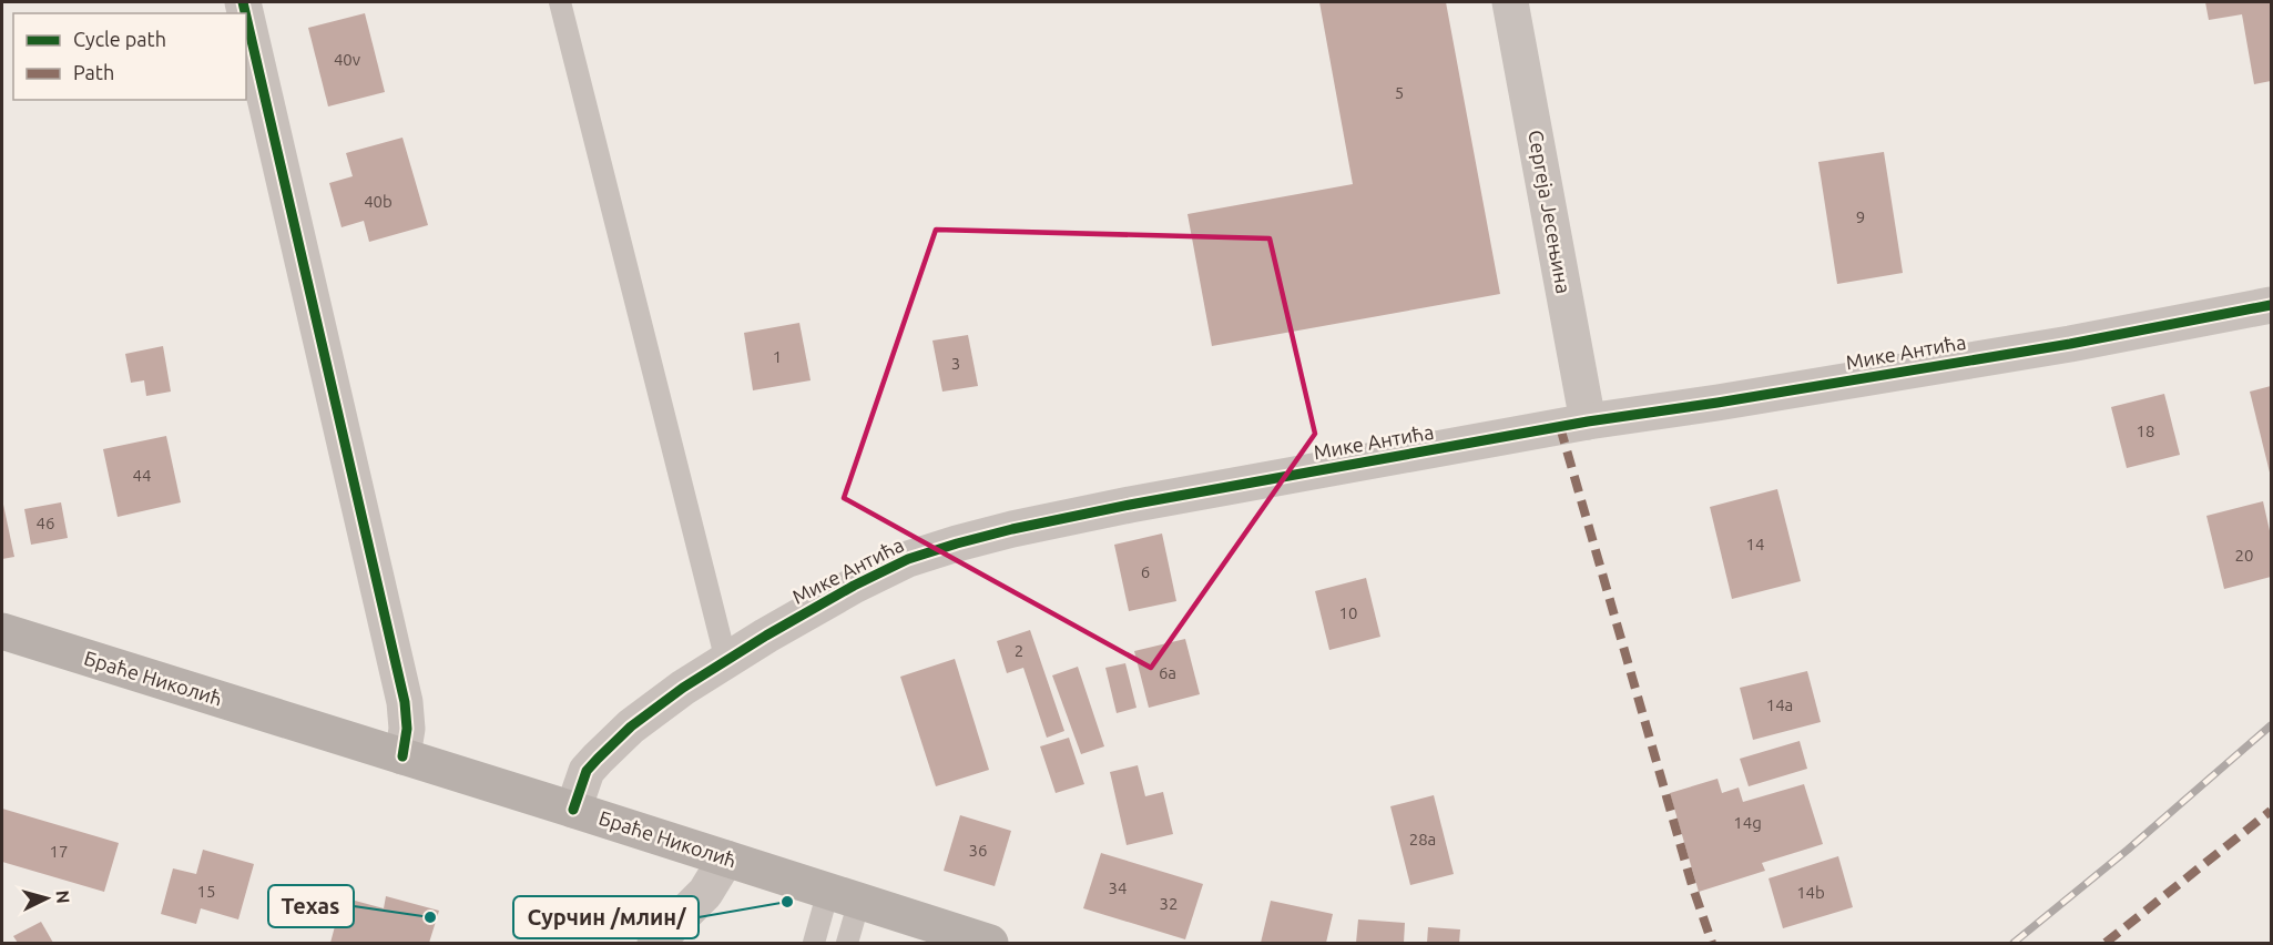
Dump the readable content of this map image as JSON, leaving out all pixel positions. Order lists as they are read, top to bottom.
{
  "streets": {
    "main road": ["Браће Николић"],
    "street": ["Сергеја Јесењина", "Мике Антића"]
  },
  "crossings": [
    ["Сергеја Јесењина", "Мике Антића"],
    ["Мике Антића", "Браће Николић"]
  ],
  "places": ["Сурчин /млин/", "Texas"],
  "house_numbers": [
    "40v",
    "5",
    "40b",
    "9",
    "1",
    "3",
    "18",
    "44",
    "46",
    "14",
    "20",
    "6",
    "10",
    "2",
    "6a",
    "14a",
    "14g",
    "28a",
    "36",
    "17",
    "34",
    "15",
    "14b",
    "32"
  ],
  "legend": ["Cycle path", "Path"],
  "north": "right"
}
